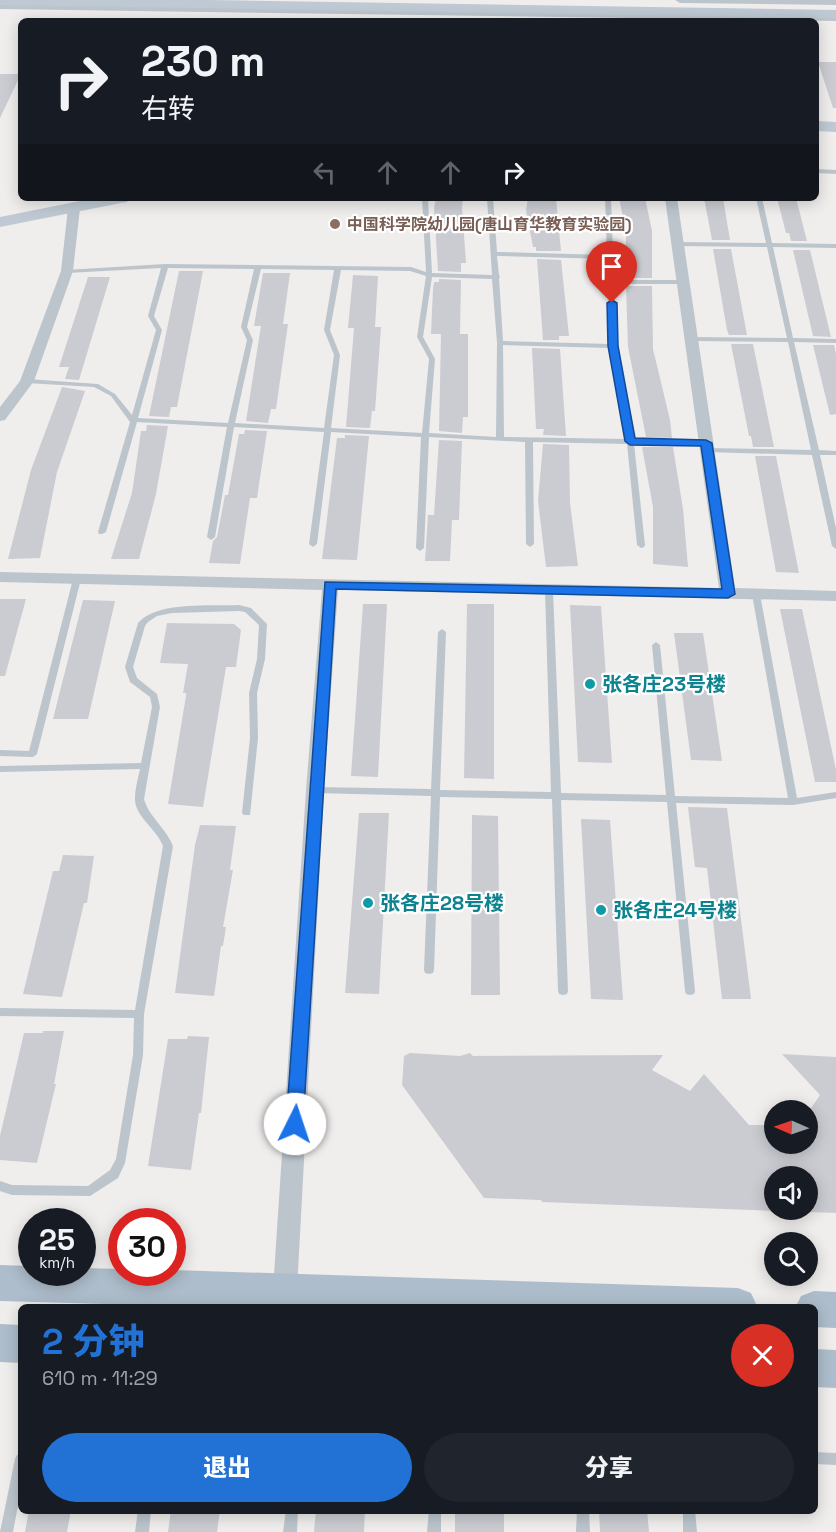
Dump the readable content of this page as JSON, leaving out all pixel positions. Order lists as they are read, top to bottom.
{
  "places": [
    "中国科学院幼儿园(唐山育华教育实验园)",
    "张各庄23号楼",
    "张各庄28号楼",
    "张各庄24号楼"
  ],
  "north": "left",
  "page": {
    "turn": ["230 m", "右转"],
    "speed": "25 km/h",
    "limit": "30",
    "heading": ["2 分钟", "610 m · 11:29"],
    "buttons": ["退出", "分享"]
  }
}
